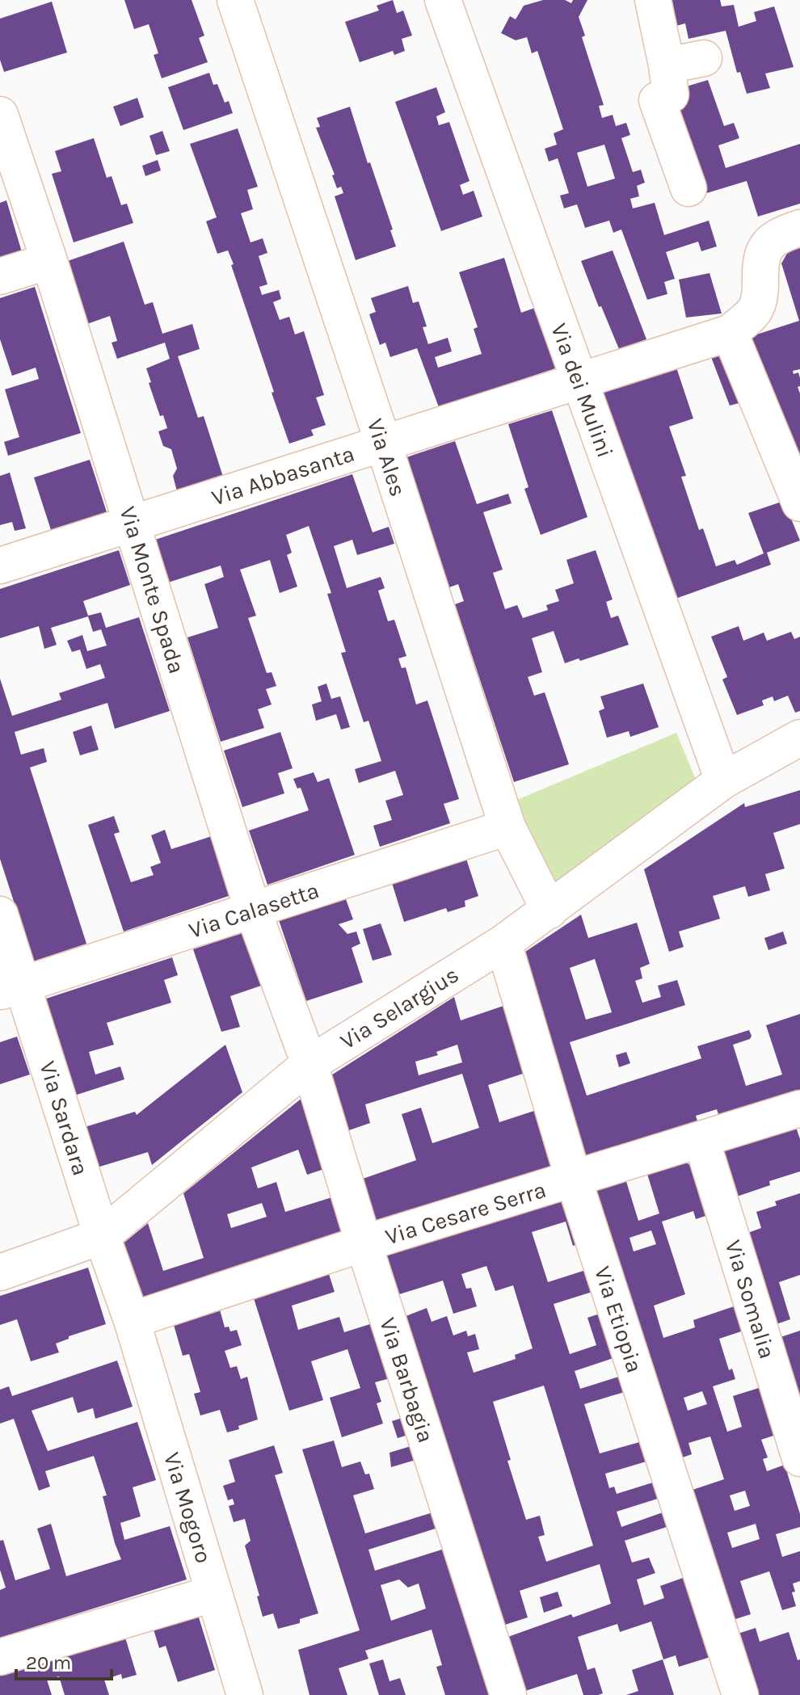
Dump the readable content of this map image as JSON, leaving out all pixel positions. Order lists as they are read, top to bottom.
{
  "streets": {
    "street": [
      "Via dei Mulini",
      "Via Ales",
      "Via Abbasanta",
      "Via Monte Spada",
      "Via Calasetta",
      "Via Selargius",
      "Via Sardara",
      "Via Cesare Serra",
      "Via Somalia",
      "Via Etiopia",
      "Via Barbagia",
      "Via Mogoro"
    ]
  },
  "crossings": [
    ["Via dei Mulini", "Via Abbasanta"],
    ["Via dei Mulini", "Via Selargius"],
    ["Via Ales", "Via Abbasanta"],
    ["Via Ales", "Via Calasetta"],
    ["Via Ales", "Via Selargius"],
    ["Via Abbasanta", "Via Monte Spada"],
    ["Via Monte Spada", "Via Calasetta"],
    ["Via Monte Spada", "Via Selargius"],
    ["Via Monte Spada", "Via Barbagia"],
    ["Via Calasetta", "Via Sardara"],
    ["Via Selargius", "Via Sardara"],
    ["Via Selargius", "Via Etiopia"],
    ["Via Selargius", "Via Barbagia"],
    ["Via Sardara", "Via Cesare Serra"],
    ["Via Sardara", "Via Mogoro"],
    ["Via Cesare Serra", "Via Somalia"],
    ["Via Cesare Serra", "Via Etiopia"],
    ["Via Cesare Serra", "Via Barbagia"],
    ["Via Cesare Serra", "Via Mogoro"]
  ],
  "scale_bar": "20 m"
}
